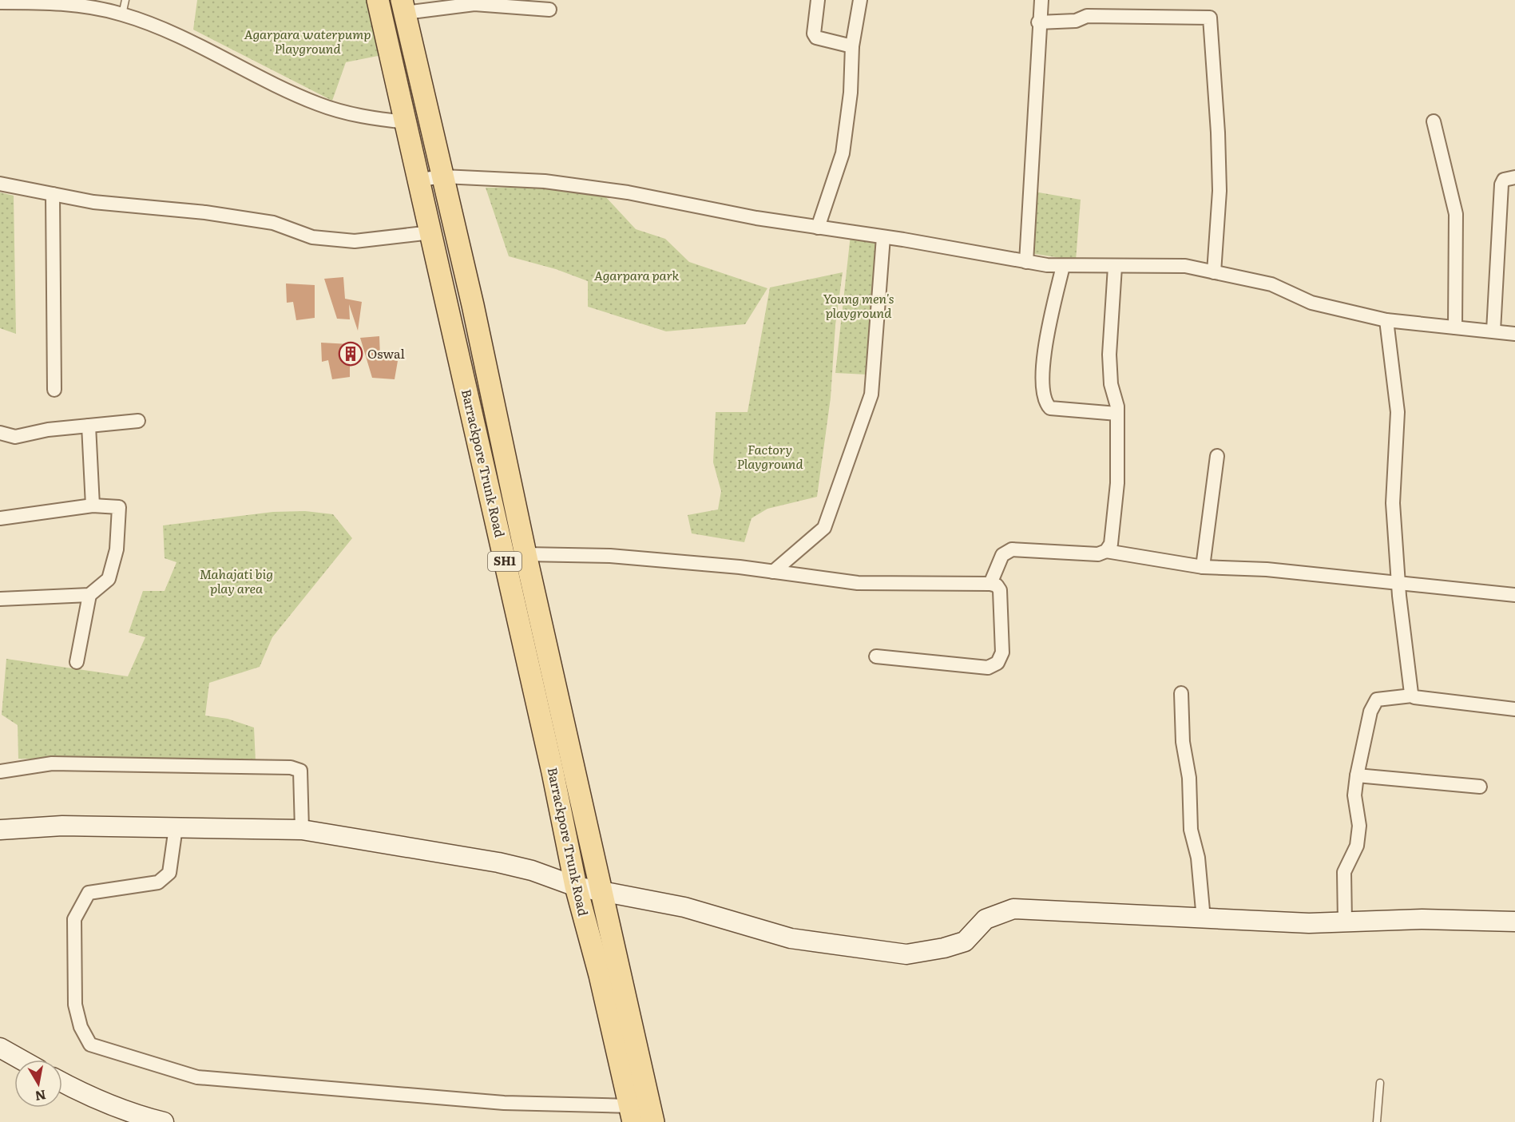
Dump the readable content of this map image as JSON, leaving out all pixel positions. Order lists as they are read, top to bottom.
{
  "streets": {
    "main road": ["Barrackpore Trunk Road", "SH1"]
  },
  "parks": [
    "Agarpara waterpump Playground",
    "Agarpara park",
    "Young men's playground",
    "Factory Playground",
    "Mahajati big play area"
  ],
  "places": {
    "building": ["Oswal"]
  },
  "north": "bottom"
}
